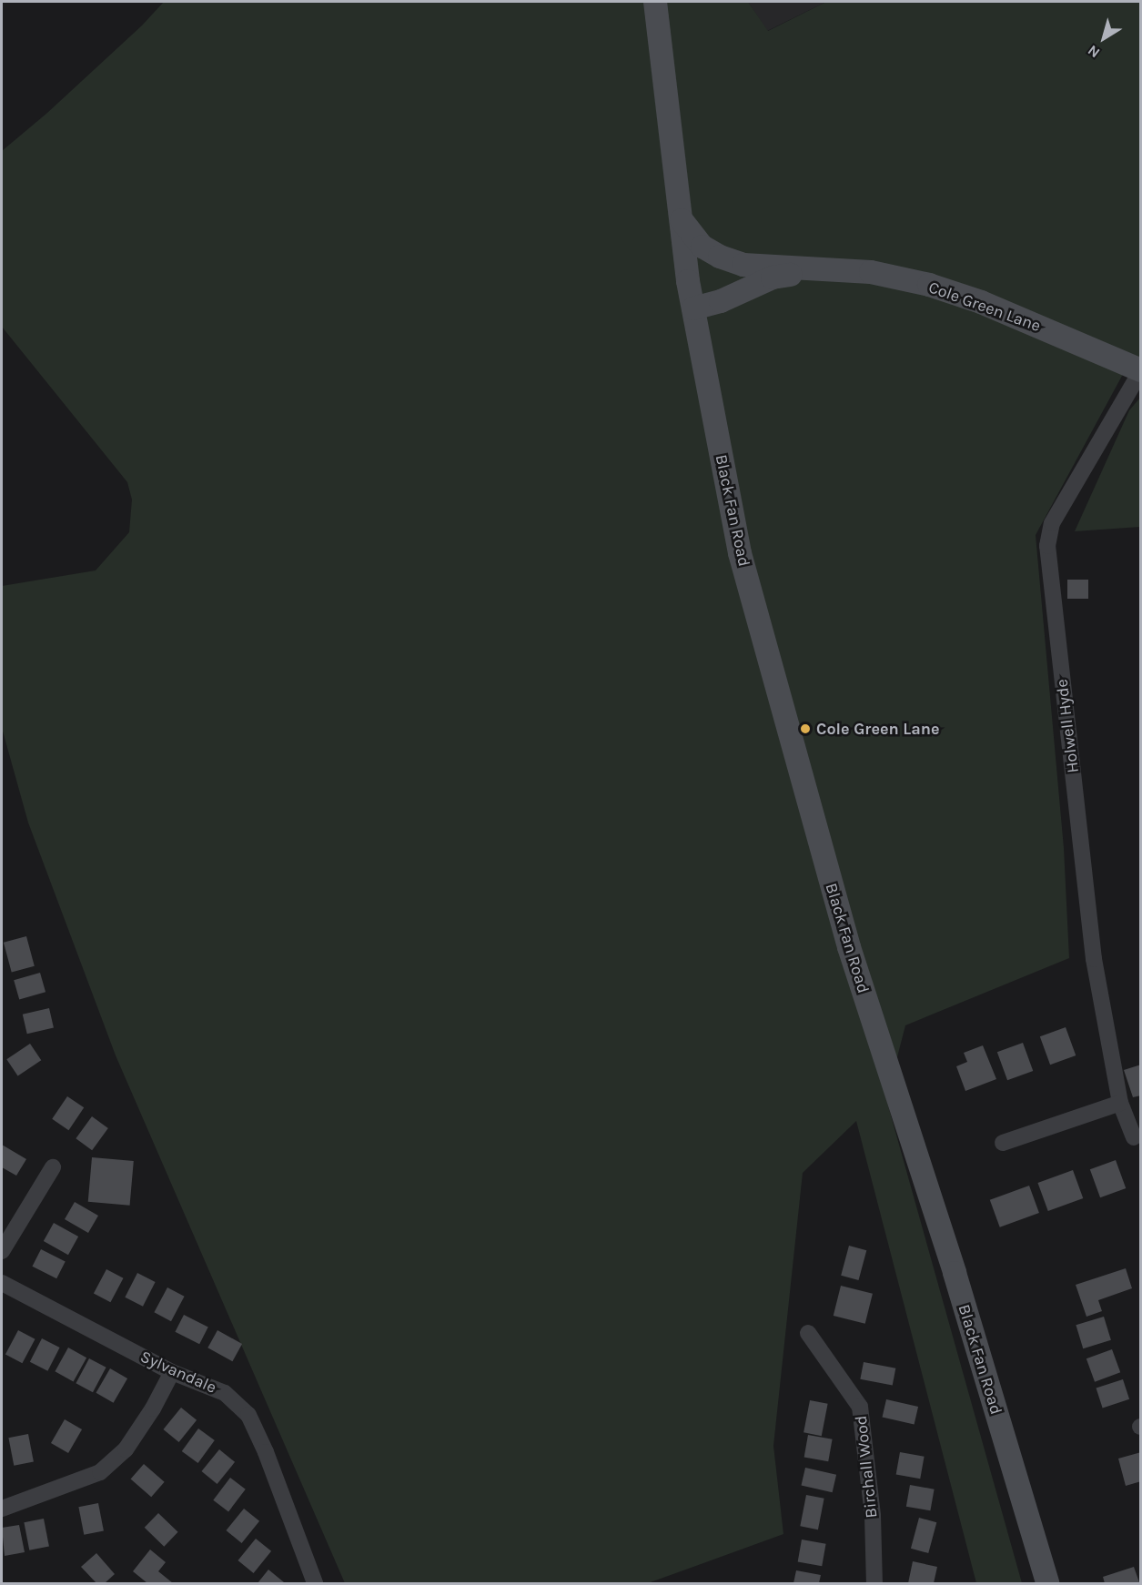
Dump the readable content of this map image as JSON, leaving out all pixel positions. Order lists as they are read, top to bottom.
{
  "streets": {
    "main road": ["Cole Green Lane", "Black Fan Road"],
    "street": ["Holwell Hyde", "Sylvandale", "Birchall Wood"]
  },
  "crossings": [
    ["Cole Green Lane", "Black Fan Road"],
    ["Cole Green Lane", "Holwell Hyde"]
  ],
  "places": ["Cole Green Lane"],
  "north": "bottom left"
}
